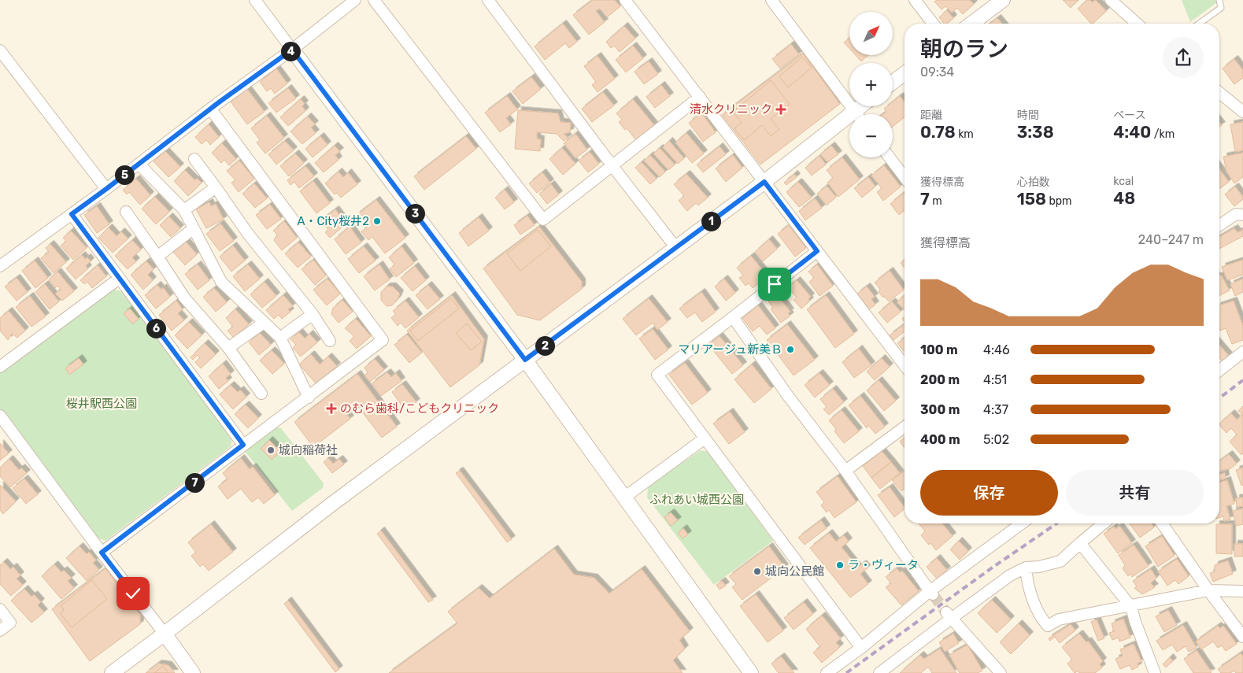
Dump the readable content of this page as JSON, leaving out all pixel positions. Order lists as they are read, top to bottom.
{
  "parks": ["桜井駅西公園", "ふれあい城西公園"],
  "places": {
    "health": ["清水クリニック", "のむら歯科/こどもクリニック"],
    "other": [
      "A・City桜井2",
      "マリアージュ新美Ｂ",
      "城向稲荷社",
      "ラ・ヴィータ",
      "城向公民館"
    ]
  },
  "north": "top right",
  "page": {
    "map_buttons": ["+", "−"],
    "heading": ["朝のラン", "09:34"],
    "pins": [
      "4",
      "5",
      "3",
      "1",
      "6",
      "2",
      "7"
    ],
    "stats": [
      ["距離", "0.78 km"],
      ["時間", "3:38"],
      ["ペース", "4:40 /km"],
      ["獲得標高", "7 m"],
      ["心拍数", "158 bpm"],
      ["kcal", "48"]
    ],
    "chart": ["獲得標高", "240–247 m"],
    "list": [
      {
        "name": "100 m",
        "note": "4:46"
      },
      {
        "name": "200 m",
        "note": "4:51"
      },
      {
        "name": "300 m",
        "note": "4:37"
      },
      {
        "name": "400 m",
        "note": "5:02"
      }
    ],
    "buttons": ["保存", "共有"]
  }
}
